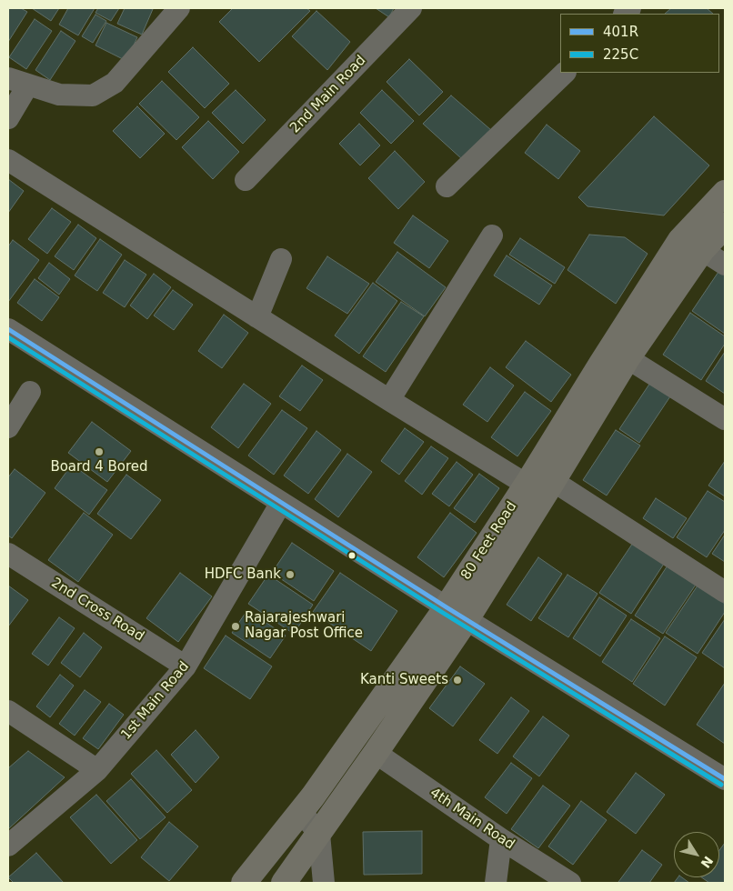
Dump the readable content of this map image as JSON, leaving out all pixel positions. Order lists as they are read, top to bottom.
{
  "streets": {
    "main road": ["80 Feet Road"],
    "street": [
      "2nd Main Road",
      "2nd Cross Road",
      "1st Main Road",
      "4th Main Road"
    ]
  },
  "crossings": [
    ["80 Feet Road", "4th Main Road"],
    ["2nd Cross Road", "1st Main Road"]
  ],
  "places": [
    "Board 4 Bored",
    "HDFC Bank",
    "Rajarajeshwari Nagar Post Office",
    "Kanti Sweets"
  ],
  "lines": ["transit line 401R", "transit line 225C"],
  "legend": ["401R", "225C"],
  "north": "bottom right"
}
